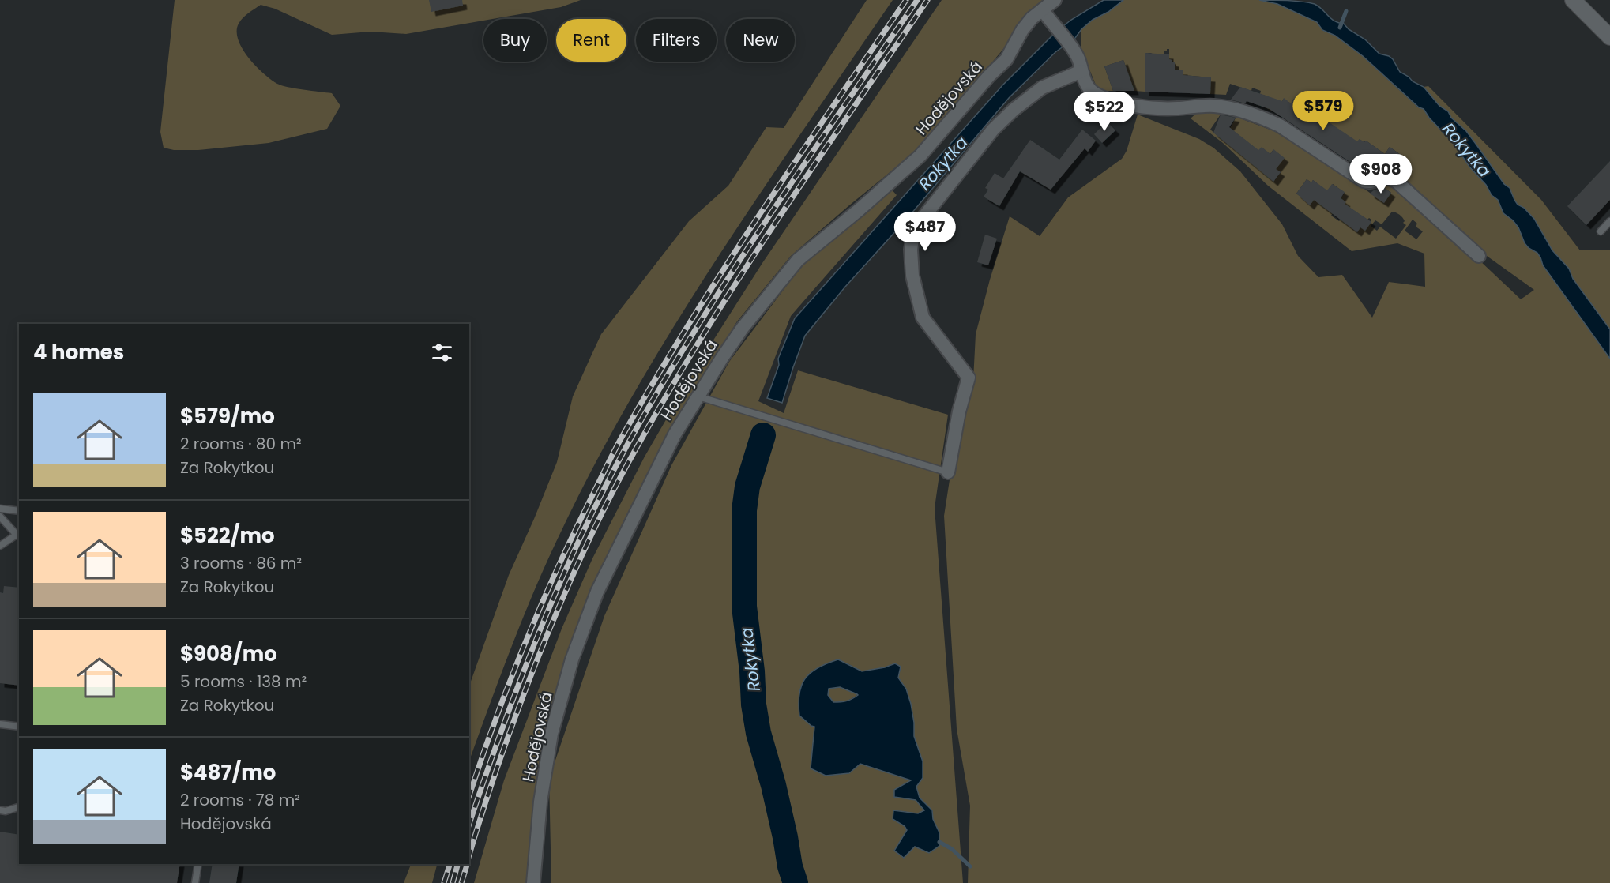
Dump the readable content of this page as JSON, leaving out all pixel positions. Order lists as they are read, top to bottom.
{
  "streets": {
    "street": ["Hodějovská"]
  },
  "water": ["Rokytka"],
  "page": {
    "chip": [
      "Buy",
      "Rent",
      "Filters",
      "New"
    ],
    "price": [
      "$579",
      "$522",
      "$908",
      "$487"
    ],
    "heading": "4 homes",
    "list": [
      {
        "name": "$579/mo",
        "note": "2 rooms · 80 m² · Za Rokytkou"
      },
      {
        "name": "$522/mo",
        "note": "3 rooms · 86 m² · Za Rokytkou"
      },
      {
        "name": "$908/mo",
        "note": "5 rooms · 138 m² · Za Rokytkou"
      },
      {
        "name": "$487/mo",
        "note": "2 rooms · 78 m² · Hodějovská"
      }
    ]
  }
}
